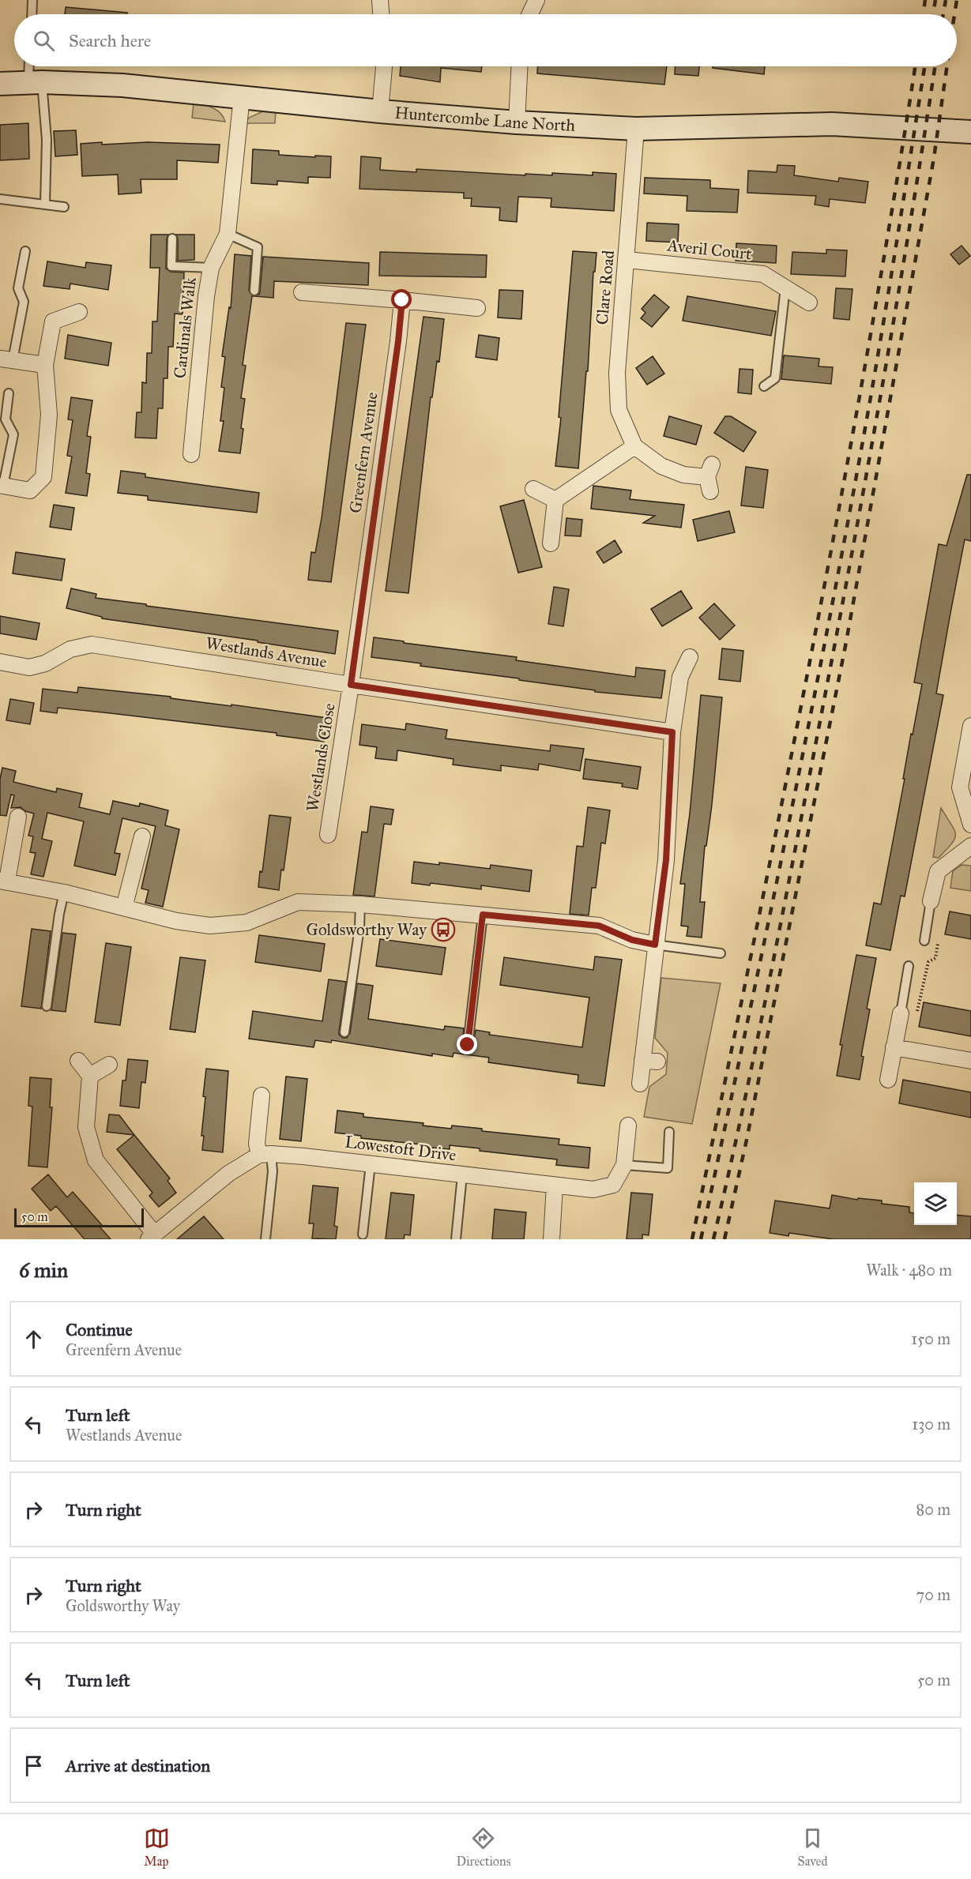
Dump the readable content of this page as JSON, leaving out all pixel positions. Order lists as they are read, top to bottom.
{
  "streets": {
    "street": [
      "Huntercombe Lane North",
      "Averil Court",
      "Clare Road",
      "Cardinals Walk",
      "Greenfern Avenue",
      "Westlands Avenue",
      "Westlands Close",
      "Lowestoft Drive"
    ]
  },
  "crossings": [
    ["Huntercombe Lane North", "Clare Road"],
    ["Huntercombe Lane North", "Cardinals Walk"],
    ["Averil Court", "Clare Road"],
    ["Greenfern Avenue", "Westlands Avenue"],
    ["Greenfern Avenue", "Westlands Close"],
    ["Westlands Avenue", "Westlands Close"]
  ],
  "places": {
    "bus stop": ["Goldsworthy Way"]
  },
  "scale_bar": "50 m",
  "page": {
    "search": "Search here",
    "scale": "50 m",
    "heading": ["6 min", "Walk · 480 m"],
    "list": [
      ["Continue", "Greenfern Avenue", "150 m"],
      ["Turn left", "Westlands Avenue", "130 m"],
      ["Turn right", "80 m"],
      ["Turn right", "Goldsworthy Way", "70 m"],
      ["Turn left", "50 m"],
      "Arrive at destination"
    ],
    "nav": ["Map", "Directions", "Saved"]
  }
}
